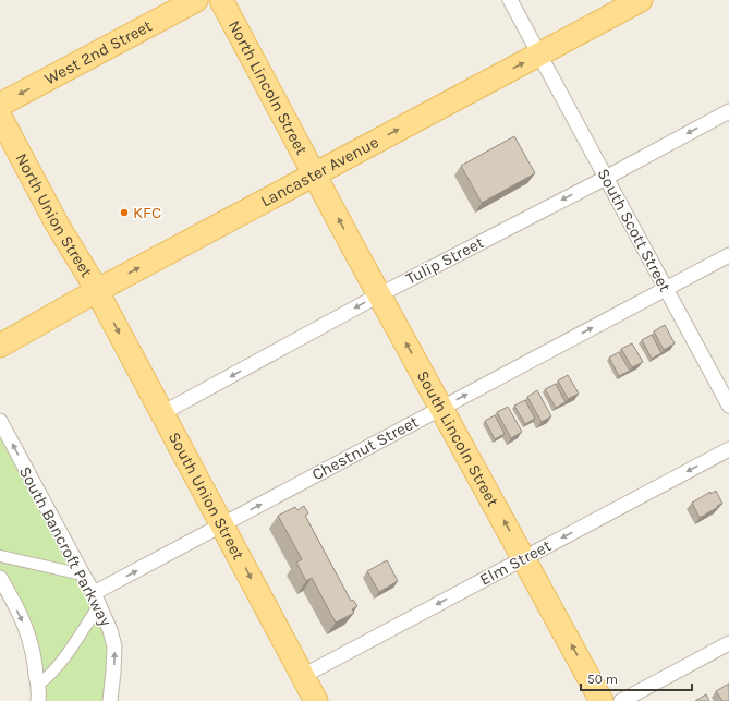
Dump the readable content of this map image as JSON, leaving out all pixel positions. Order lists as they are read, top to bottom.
{
  "streets": {
    "main road": [
      "West 2nd Street",
      "North Lincoln Street",
      "Lancaster Avenue",
      "North Union Street",
      "South Lincoln Street",
      "South Union Street"
    ],
    "street": [
      "South Scott Street",
      "Tulip Street",
      "Chestnut Street",
      "South Bancroft Parkway",
      "Elm Street"
    ]
  },
  "crossings": [
    ["North Lincoln Street", "Lancaster Avenue"],
    ["North Lincoln Street", "South Lincoln Street"],
    ["Lancaster Avenue", "North Union Street"],
    ["Lancaster Avenue", "South Scott Street"],
    ["Lancaster Avenue", "South Lincoln Street"],
    ["Lancaster Avenue", "South Union Street"],
    ["North Union Street", "South Union Street"],
    ["South Scott Street", "Tulip Street"],
    ["South Scott Street", "Chestnut Street"],
    ["Tulip Street", "South Lincoln Street"],
    ["Tulip Street", "South Union Street"],
    ["South Lincoln Street", "Chestnut Street"],
    ["South Lincoln Street", "Elm Street"],
    ["Chestnut Street", "South Union Street"],
    ["Chestnut Street", "South Bancroft Parkway"],
    ["South Union Street", "Elm Street"]
  ],
  "one_way": [
    "West 2nd Street",
    "Lancaster Avenue",
    "Tulip Street",
    "South Lincoln Street",
    "Chestnut Street",
    "South Union Street",
    "Elm Street"
  ],
  "places": ["KFC"],
  "scale_bar": "50 m"
}
